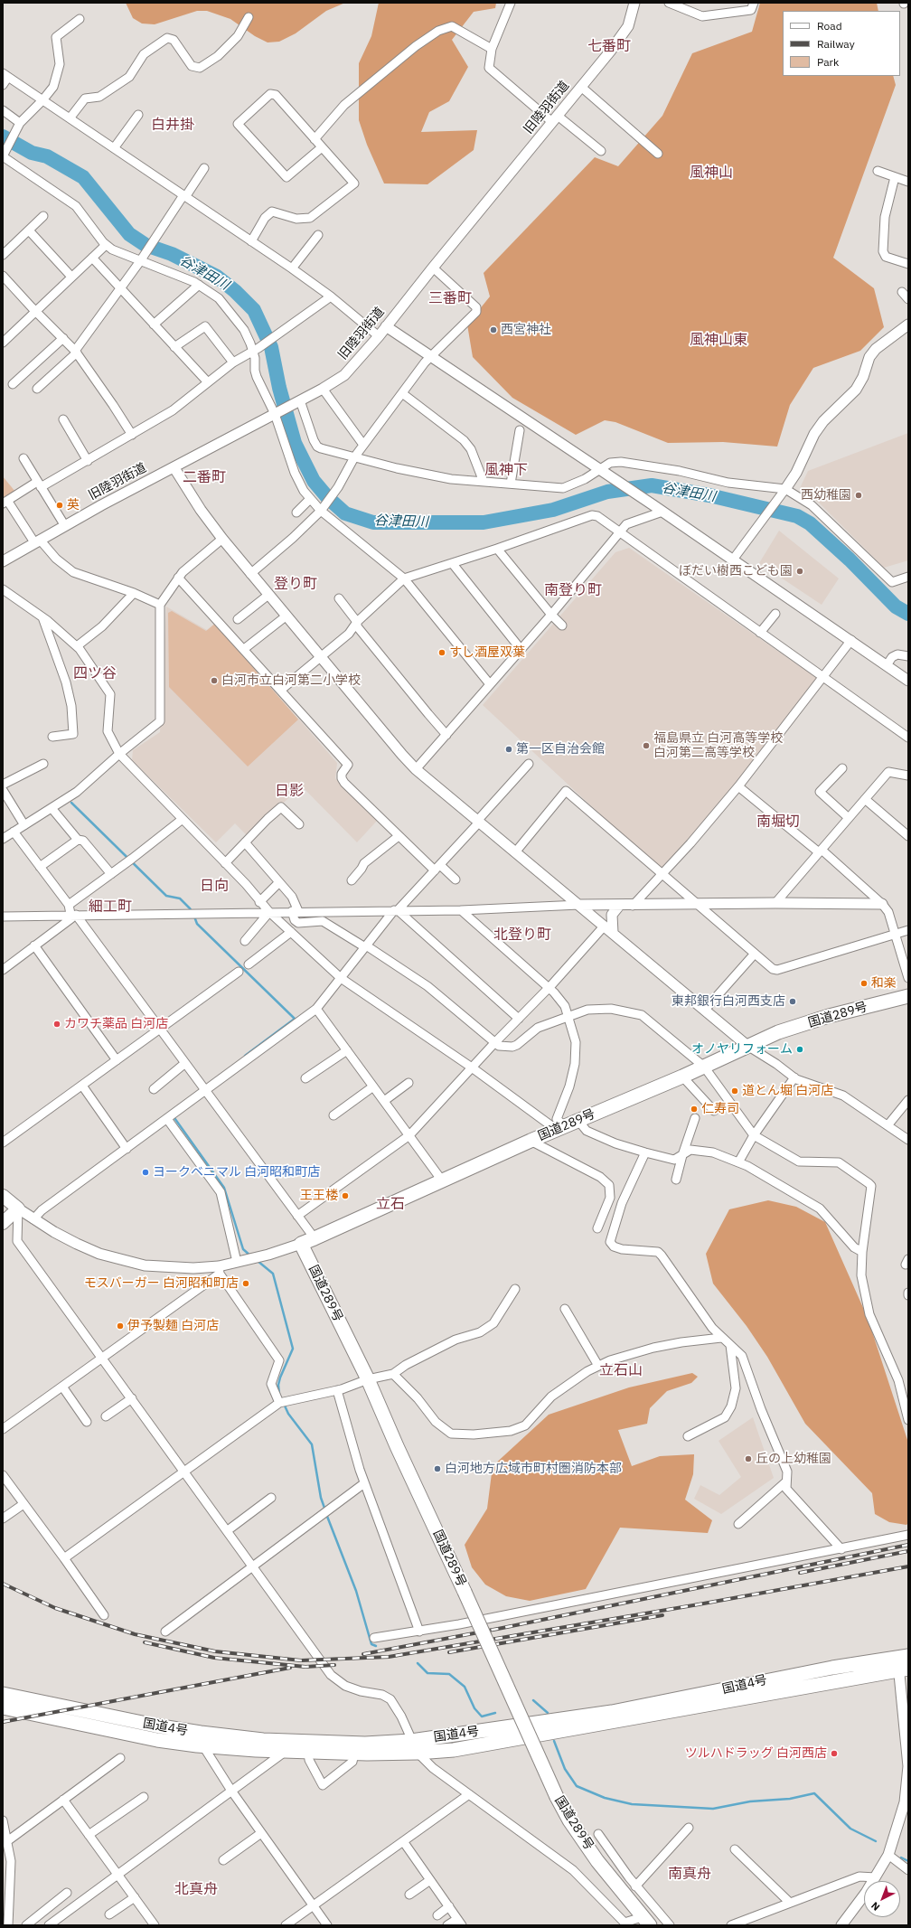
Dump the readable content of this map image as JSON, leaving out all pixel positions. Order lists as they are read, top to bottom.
{
  "streets": {
    "highway": ["国道289号", "国道4号"],
    "street": ["旧陸羽街道"]
  },
  "districts": [
    "七番町",
    "白井掛",
    "風神山",
    "三番町",
    "風神山東",
    "風神下",
    "二番町",
    "登り町",
    "南登り町",
    "四ツ谷",
    "日影",
    "南堀切",
    "日向",
    "細工町",
    "北登り町",
    "立石",
    "立石山",
    "南真舟",
    "北真舟"
  ],
  "water": ["谷津田川"],
  "places": [
    "西宮神社",
    "西幼稚園",
    "英",
    "ぼだい樹西こども園",
    "すし酒屋双葉",
    "白河市立白河第二小学校",
    "福島県立 白河高等学校 白河第二高等学校",
    "第一区自治会館",
    "和楽",
    "東邦銀行白河西支店",
    "カワチ薬品 白河店",
    "オノヤリフォーム",
    "道とん堀 白河店",
    "仁寿司",
    "ヨークベニマル 白河昭和町店",
    "王王楼",
    "モスバーガー 白河昭和町店",
    "伊予製麺 白河店",
    "丘の上幼稚園",
    "白河地方広域市町村圏消防本部",
    "ツルハドラッグ 白河西店"
  ],
  "legend": ["Road", "Railway", "Park"],
  "north": "bottom left"
}
